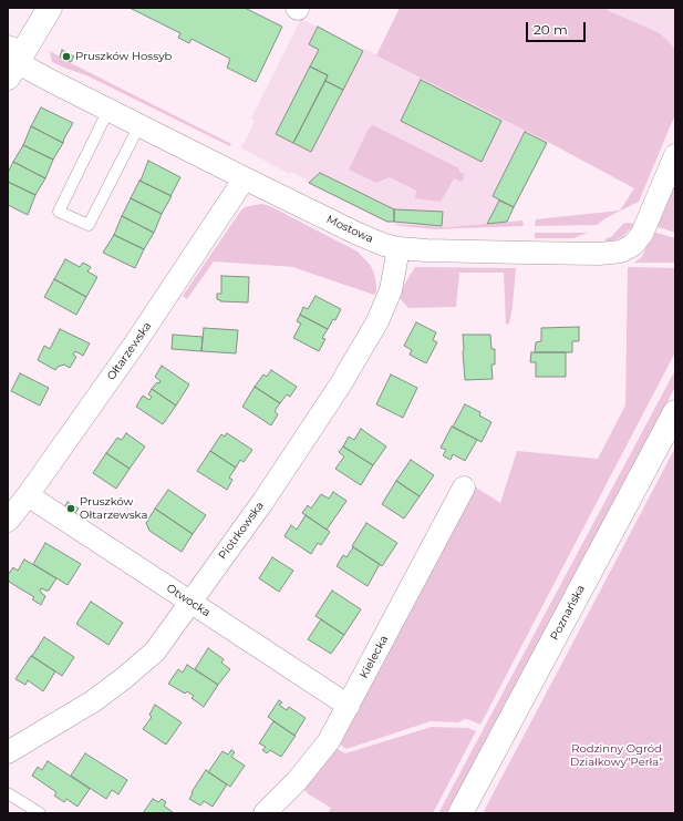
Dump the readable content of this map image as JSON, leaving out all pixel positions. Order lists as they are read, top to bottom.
{
  "streets": {
    "main road": ["Poznańska"],
    "street": [
      "Mostowa",
      "Ołtarzewska",
      "Piotrkowska",
      "Otwocka",
      "Kielecka"
    ]
  },
  "crossings": [
    ["Mostowa", "Ołtarzewska"],
    ["Mostowa", "Piotrkowska"],
    ["Ołtarzewska", "Otwocka"],
    ["Piotrkowska", "Otwocka"],
    ["Otwocka", "Kielecka"]
  ],
  "parks": ["Rodzinny Ogród Działkowy\"Perła\""],
  "places": ["Pruszków Hossyb", "Pruszków Ołtarzewska"],
  "scale_bar": "20 m"
}
